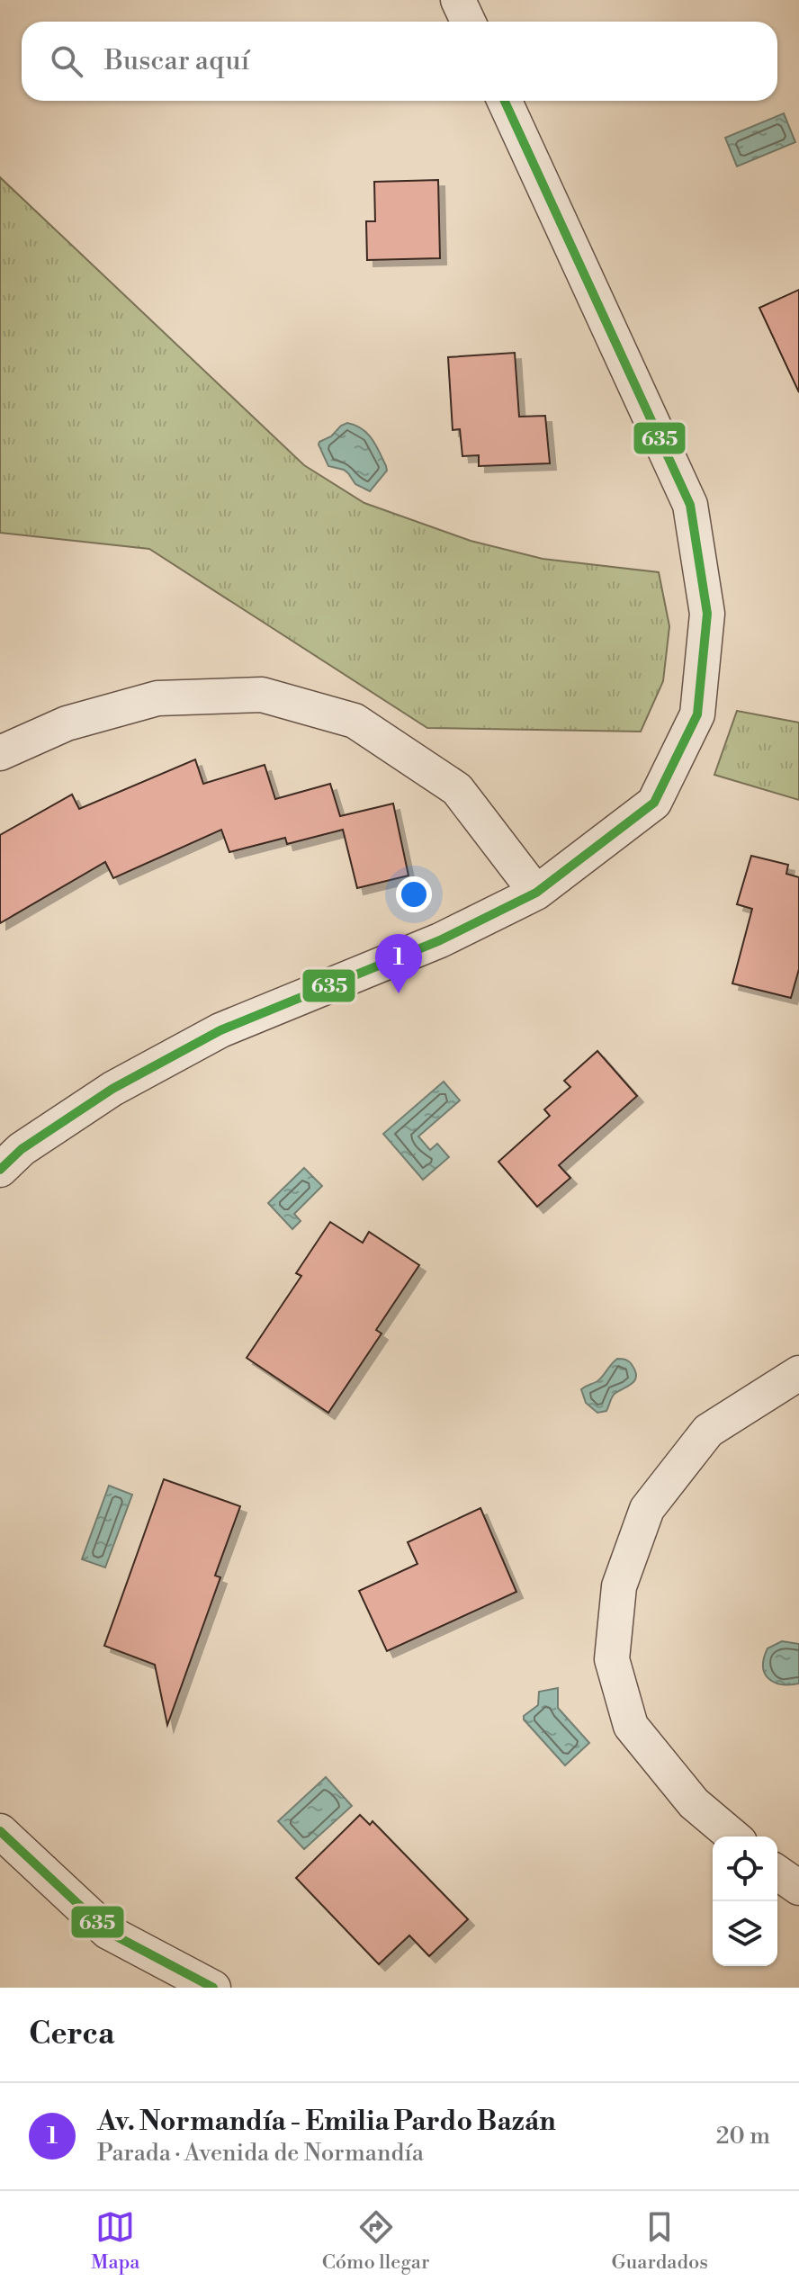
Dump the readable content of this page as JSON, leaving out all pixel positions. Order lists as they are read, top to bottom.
{
  "lines": ["transit line 635"],
  "page": {
    "search": "Buscar aquí",
    "pins": "1",
    "heading": "Cerca",
    "list": [
      {
        "mark": "1",
        "name": "Av. Normandía - Emilia Pardo Bazán",
        "note": "Parada · Avenida de Normandía",
        "value": "20 m"
      }
    ],
    "nav": ["Mapa", "Cómo llegar", "Guardados"]
  }
}
